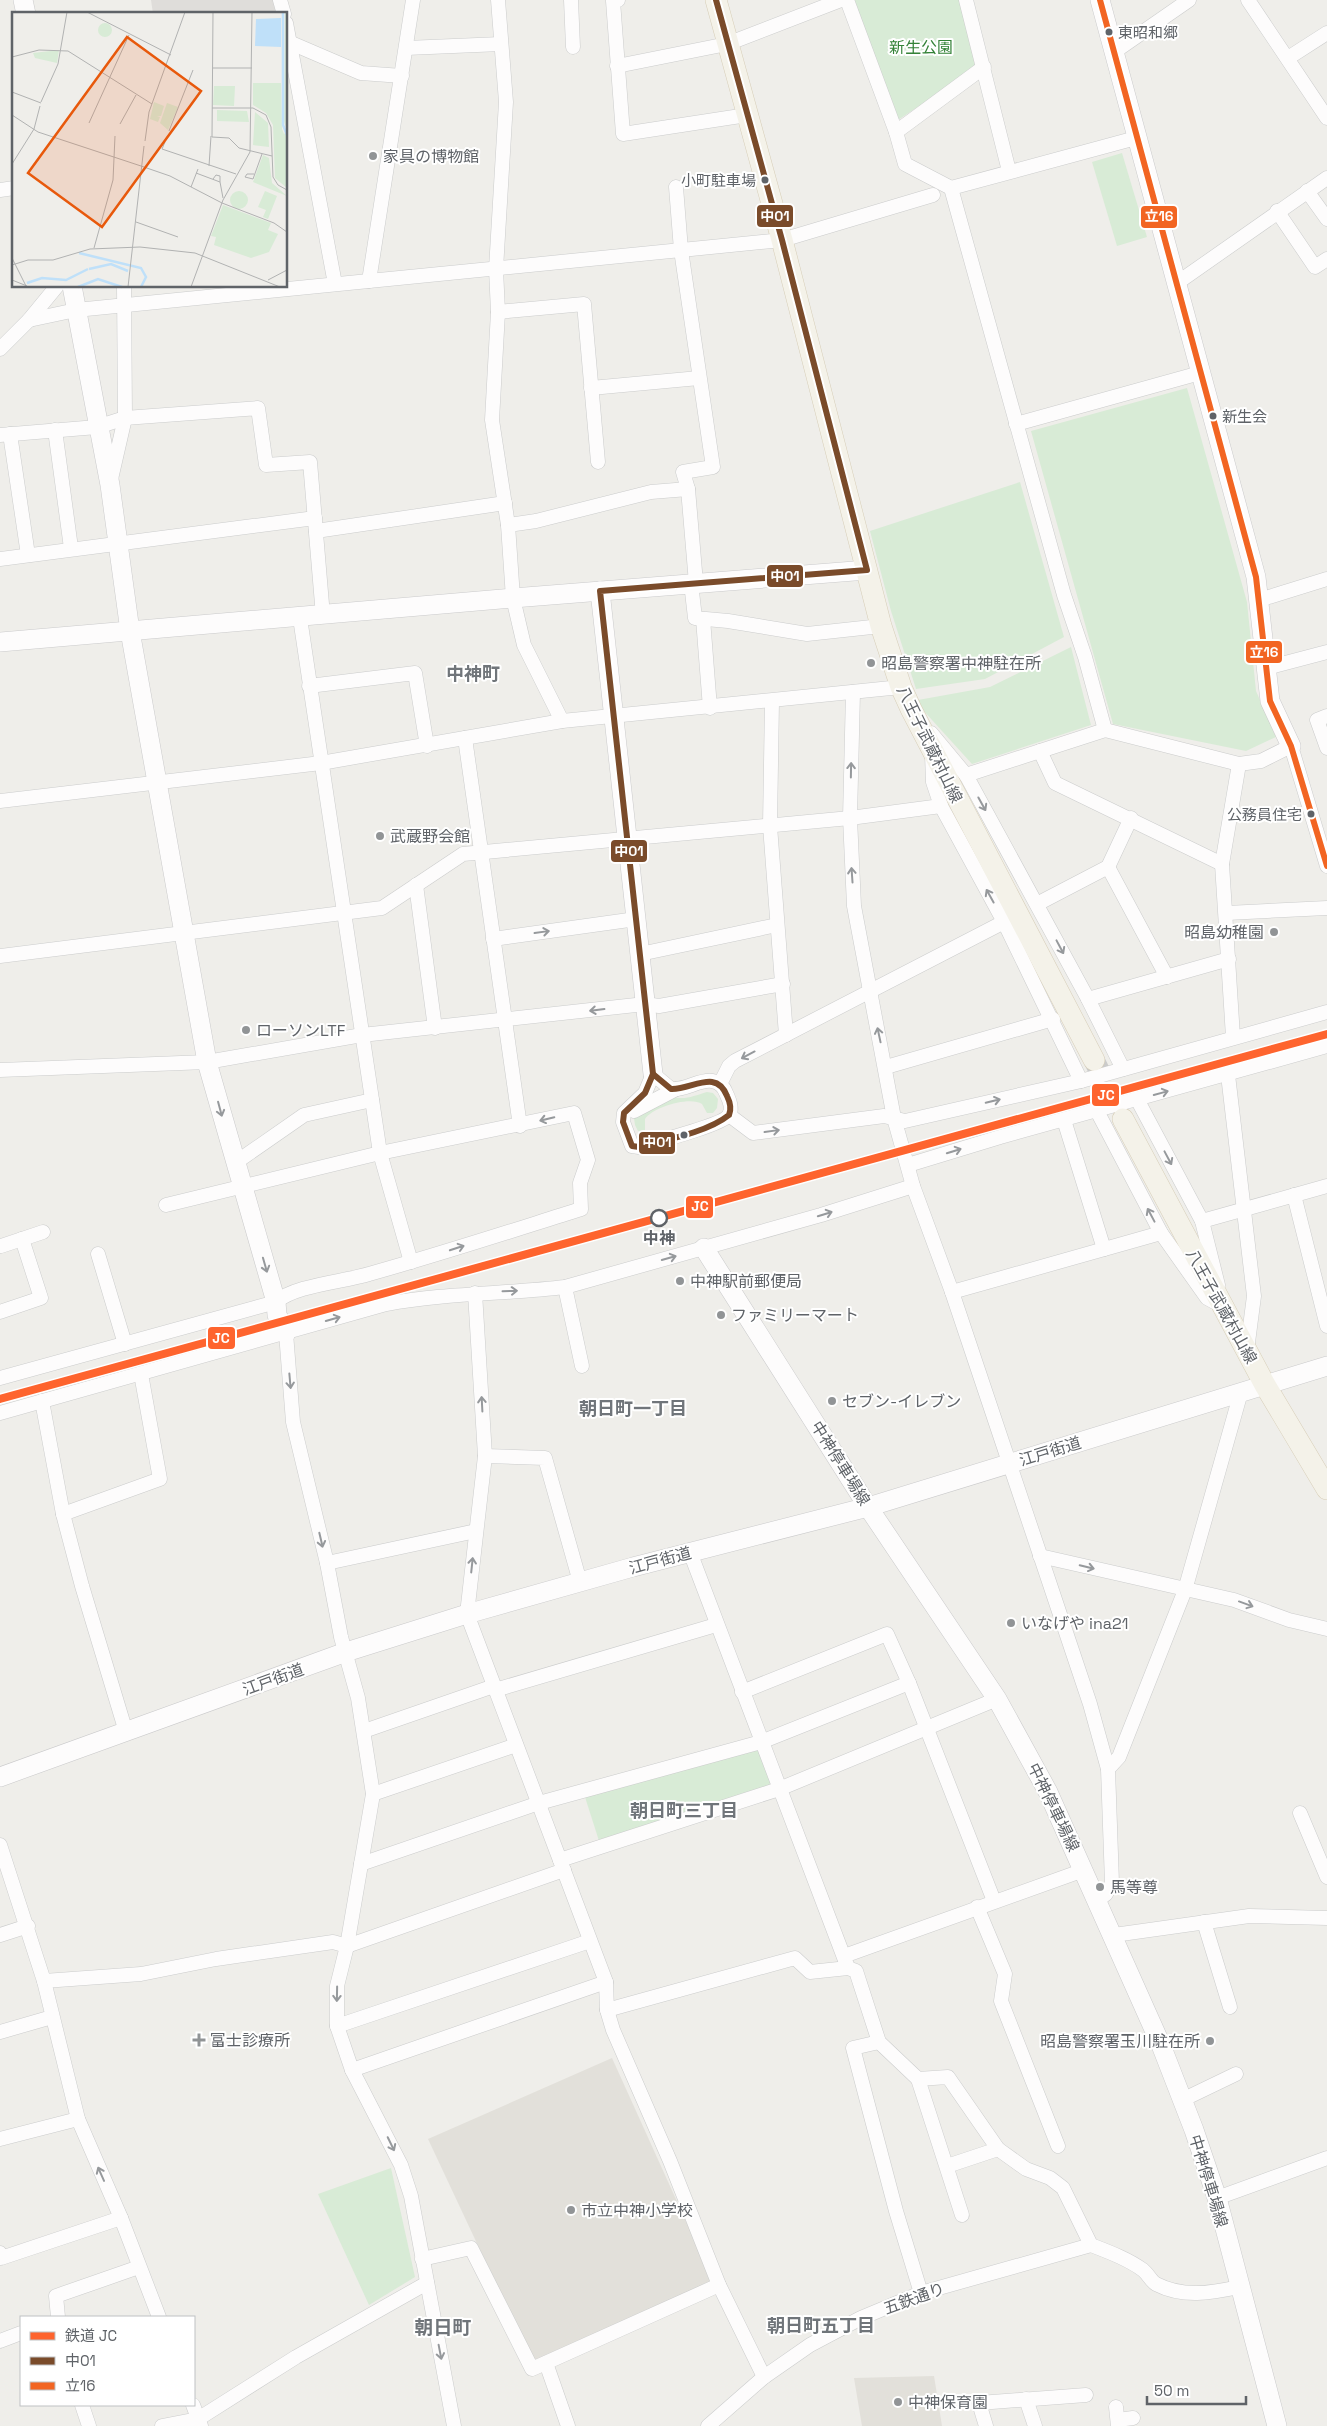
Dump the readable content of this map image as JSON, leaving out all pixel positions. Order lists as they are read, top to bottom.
{
  "streets": {
    "main road": ["八王子武蔵村山線"],
    "street": ["江戸街道", "中神停車場線", "五鉄通り"]
  },
  "crossings": [
    ["八王子武蔵村山線", "江戸街道"],
    ["江戸街道", "中神停車場線"]
  ],
  "districts": [
    "中神町",
    "朝日町一丁目",
    "朝日町三丁目",
    "朝日町五丁目",
    "朝日町"
  ],
  "parks": ["新生公園"],
  "places": {
    "other": [
      "東昭和郷",
      "家具の博物館",
      "小町駐車場",
      "新生会",
      "昭島警察署中神駐在所",
      "公務員住宅",
      "武蔵野会館",
      "昭島幼稚園",
      "ローソンLTF",
      "中神",
      "中神駅前郵便局",
      "ファミリーマート",
      "セブン-イレブン",
      "いなげや ina21",
      "馬等尊",
      "昭島警察署玉川駐在所",
      "市立中神小学校",
      "中神保育園"
    ],
    "health": ["富士診療所"]
  },
  "lines": ["transit line 中01", "transit line 立16", "rail line JC"],
  "legend": ["鉄道 JC", "中01", "立16"],
  "scale_bar": "50 m"
}
